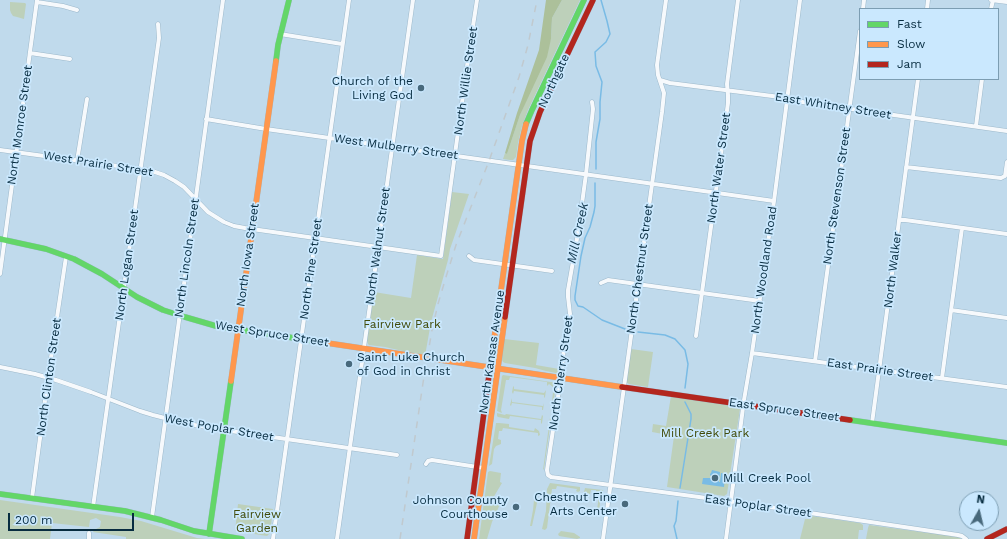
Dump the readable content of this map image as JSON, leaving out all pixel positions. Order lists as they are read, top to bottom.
{
  "streets": {
    "street": [
      "North Willie Street",
      "Northgate",
      "East Whitney Street",
      "North Monroe Street",
      "West Mulberry Street",
      "West Prairie Street",
      "North Water Street",
      "North Stevenson Street",
      "North Walnut Street",
      "North Iowa Street",
      "North Lincoln Street",
      "North Logan Street",
      "North Pine Street",
      "North Chestnut Street",
      "North Woodland Road",
      "North Walker",
      "West Spruce Street",
      "North Kansas Avenue",
      "East Prairie Street",
      "North Cherry Street",
      "North Clinton Street",
      "East Spruce Street",
      "West Poplar Street",
      "East Poplar Street"
    ]
  },
  "crossings": [
    ["North Willie Street", "West Mulberry Street"],
    ["North Willie Street", "West Prairie Street"],
    ["Northgate", "West Mulberry Street"],
    ["Northgate", "North Kansas Avenue"],
    ["East Whitney Street", "North Water Street"],
    ["East Whitney Street", "North Stevenson Street"],
    ["East Whitney Street", "North Chestnut Street"],
    ["East Whitney Street", "North Woodland Road"],
    ["East Whitney Street", "North Walker"],
    ["North Monroe Street", "West Prairie Street"],
    ["North Monroe Street", "West Spruce Street"],
    ["West Mulberry Street", "North Water Street"],
    ["West Mulberry Street", "North Walnut Street"],
    ["West Mulberry Street", "North Iowa Street"],
    ["West Mulberry Street", "North Lincoln Street"],
    ["West Mulberry Street", "North Pine Street"],
    ["West Mulberry Street", "North Chestnut Street"],
    ["West Mulberry Street", "North Woodland Road"],
    ["West Mulberry Street", "North Kansas Avenue"],
    ["West Mulberry Street", "North Cherry Street"],
    ["West Prairie Street", "North Walnut Street"],
    ["West Prairie Street", "North Iowa Street"],
    ["West Prairie Street", "North Lincoln Street"],
    ["West Prairie Street", "North Logan Street"],
    ["West Prairie Street", "North Pine Street"],
    ["North Stevenson Street", "East Prairie Street"],
    ["North Walnut Street", "West Spruce Street"],
    ["North Walnut Street", "West Poplar Street"],
    ["North Iowa Street", "West Spruce Street"],
    ["North Iowa Street", "West Poplar Street"],
    ["North Lincoln Street", "West Spruce Street"],
    ["North Lincoln Street", "West Poplar Street"],
    ["North Logan Street", "West Spruce Street"],
    ["North Logan Street", "West Poplar Street"],
    ["North Pine Street", "West Spruce Street"],
    ["North Pine Street", "West Poplar Street"],
    ["North Chestnut Street", "East Spruce Street"],
    ["North Chestnut Street", "East Poplar Street"],
    ["North Woodland Road", "East Prairie Street"],
    ["North Woodland Road", "East Spruce Street"],
    ["North Woodland Road", "East Poplar Street"],
    ["North Walker", "East Prairie Street"],
    ["North Walker", "East Spruce Street"],
    ["West Spruce Street", "North Kansas Avenue"],
    ["West Spruce Street", "North Cherry Street"],
    ["West Spruce Street", "North Clinton Street"],
    ["West Spruce Street", "East Spruce Street"],
    ["North Cherry Street", "East Spruce Street"],
    ["North Cherry Street", "East Poplar Street"],
    ["North Clinton Street", "West Poplar Street"]
  ],
  "water": ["Mill Creek"],
  "parks": ["Fairview Park", "Mill Creek Park", "Fairview Garden"],
  "places": [
    "Church of the Living God",
    "Saint Luke Church of God in Christ",
    "Mill Creek Pool",
    "Chestnut Fine Arts Center",
    "Johnson County Courthouse"
  ],
  "legend": ["Fast", "Slow", "Jam"],
  "scale_bar": "200 m",
  "north": "top"
}
